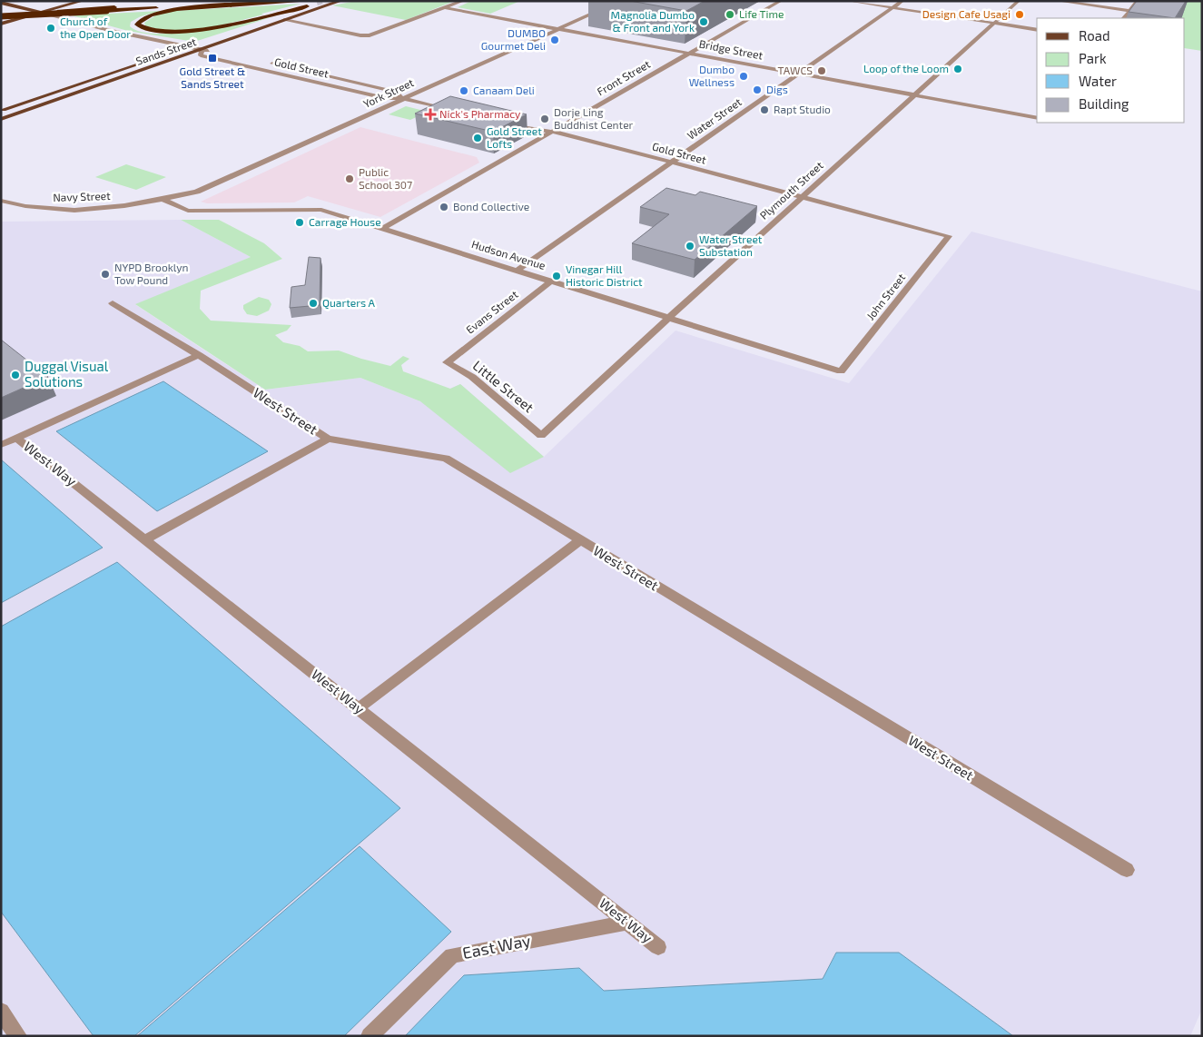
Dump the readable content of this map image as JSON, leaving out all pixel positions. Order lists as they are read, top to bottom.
{
  "streets": {
    "main road": ["Sands Street", "Gold Street"],
    "street": [
      "Bridge Street",
      "Front Street",
      "York Street",
      "Water Street",
      "Plymouth Street",
      "Navy Street",
      "Hudson Avenue",
      "John Street",
      "Evans Street",
      "Little Street",
      "West Street",
      "West Way",
      "East Way"
    ]
  },
  "crossings": [
    ["Bridge Street", "Front Street"],
    ["Bridge Street", "York Street"],
    ["Bridge Street", "Water Street"],
    ["Bridge Street", "Plymouth Street"],
    ["Sands Street", "Gold Street"],
    ["Gold Street", "Front Street"],
    ["Gold Street", "York Street"],
    ["Gold Street", "Water Street"],
    ["Gold Street", "Plymouth Street"],
    ["Gold Street", "John Street"],
    ["Front Street", "Hudson Avenue"],
    ["York Street", "Navy Street"],
    ["York Street", "Hudson Avenue"],
    ["Water Street", "Hudson Avenue"],
    ["Plymouth Street", "Hudson Avenue"],
    ["Plymouth Street", "Little Street"],
    ["Navy Street", "Hudson Avenue"],
    ["Hudson Avenue", "John Street"],
    ["Hudson Avenue", "Evans Street"],
    ["Evans Street", "Little Street"],
    ["West Way", "East Way"]
  ],
  "places": {
    "other": [
      "Life Time",
      "Design Cafe Usagi",
      "Magnolia Dumbo & Front and York",
      "Church of the Open Door",
      "DUMBO Gourmet Deli",
      "Loop of the Loom",
      "TAWCS",
      "Dumbo Wellness",
      "Digs",
      "Canaam Deli",
      "Rapt Studio",
      "Dorje Ling Buddhist Center",
      "Gold Street Lofts",
      "Public School 307",
      "Bond Collective",
      "Carrage House",
      "Water Street Substation",
      "NYPD Brooklyn Tow Pound",
      "Vinegar Hill Historic District",
      "Quarters A",
      "Duggal Visual Solutions"
    ],
    "transit": ["Gold Street & Sands Street"],
    "health": ["Nick's Pharmacy"]
  },
  "legend": [
    "Road",
    "Park",
    "Water",
    "Building"
  ]
}
